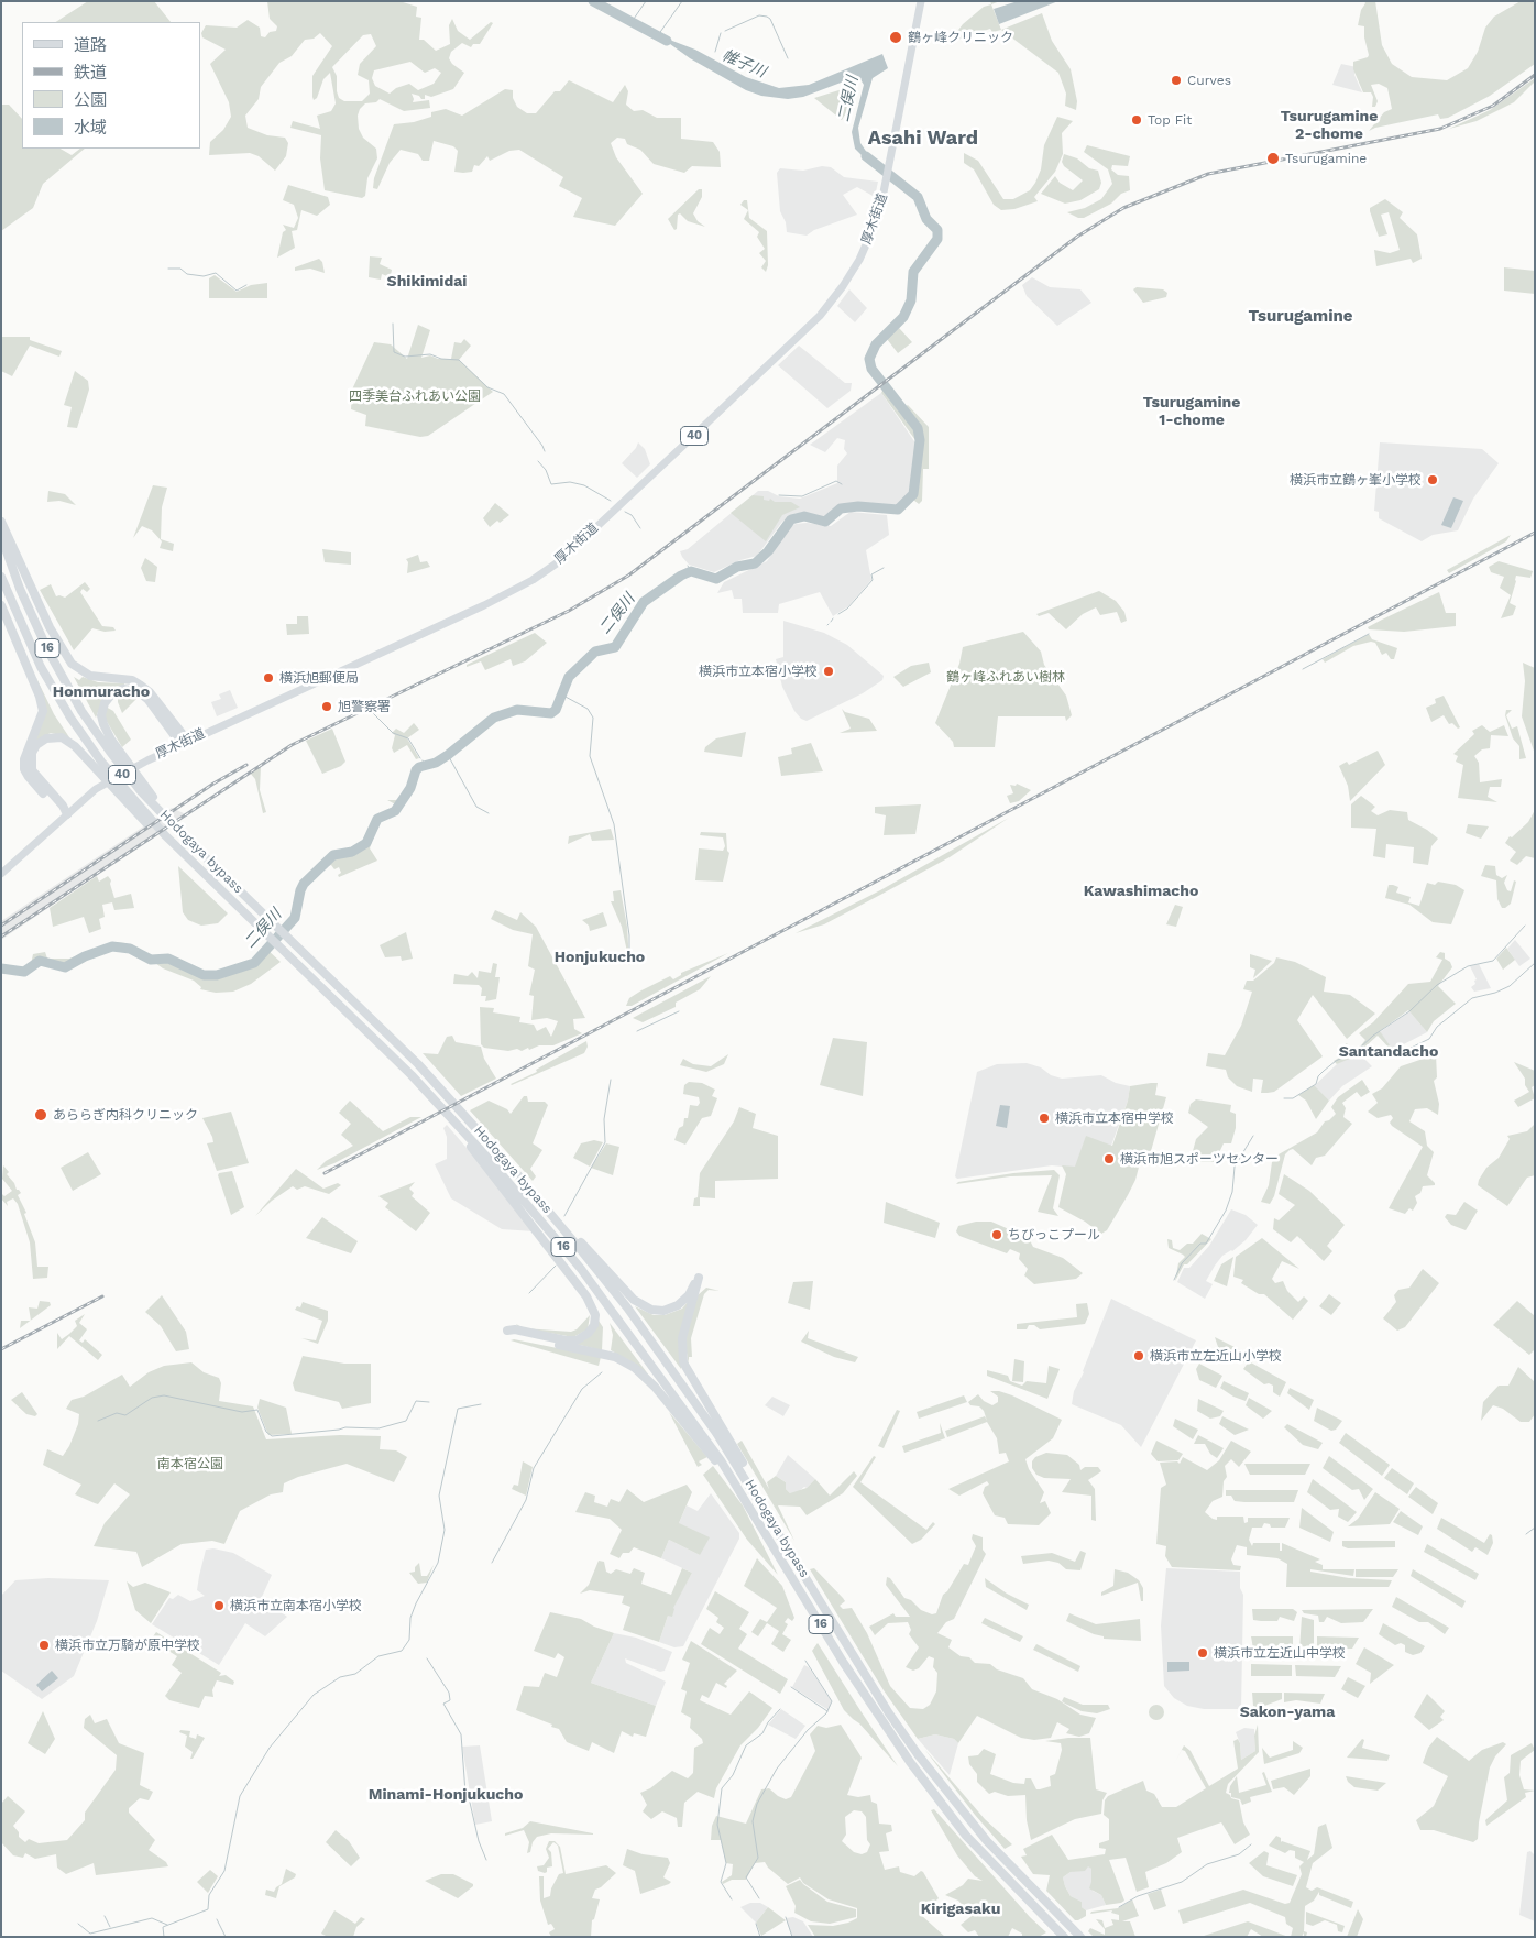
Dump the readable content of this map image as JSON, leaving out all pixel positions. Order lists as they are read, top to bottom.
{
  "streets": {
    "highway": ["16", "Hodogaya bypass"],
    "main road": ["厚木街道", "40"]
  },
  "crossings": [
    ["16", "Hodogaya bypass"]
  ],
  "districts": [
    "Tsurugamine 2-chome",
    "Asahi Ward",
    "Shikimidai",
    "Tsurugamine",
    "Tsurugamine 1-chome",
    "Honmuracho",
    "Kawashimacho",
    "Honjukucho",
    "Santandacho",
    "Sakon-yama",
    "Minami-Honjukucho",
    "Kirigasaku"
  ],
  "water": ["帷子川", "二俣川"],
  "parks": ["四季美台ふれあい公園", "鶴ヶ峰ふれあい樹林", "南本宿公園"],
  "places": [
    "鶴ヶ峰クリニック",
    "Curves",
    "Top Fit",
    "Tsurugamine",
    "横浜市立鶴ヶ峯小学校",
    "横浜市立本宿小学校",
    "横浜旭郵便局",
    "旭警察署",
    "あららぎ内科クリニック",
    "横浜市立本宿中学校",
    "横浜市旭スポーツセンター",
    "ちびっこプール",
    "横浜市立左近山小学校",
    "横浜市立南本宿小学校",
    "横浜市立万騎が原中学校",
    "横浜市立左近山中学校"
  ],
  "legend": [
    "道路",
    "鉄道",
    "公園",
    "水域"
  ]
}
